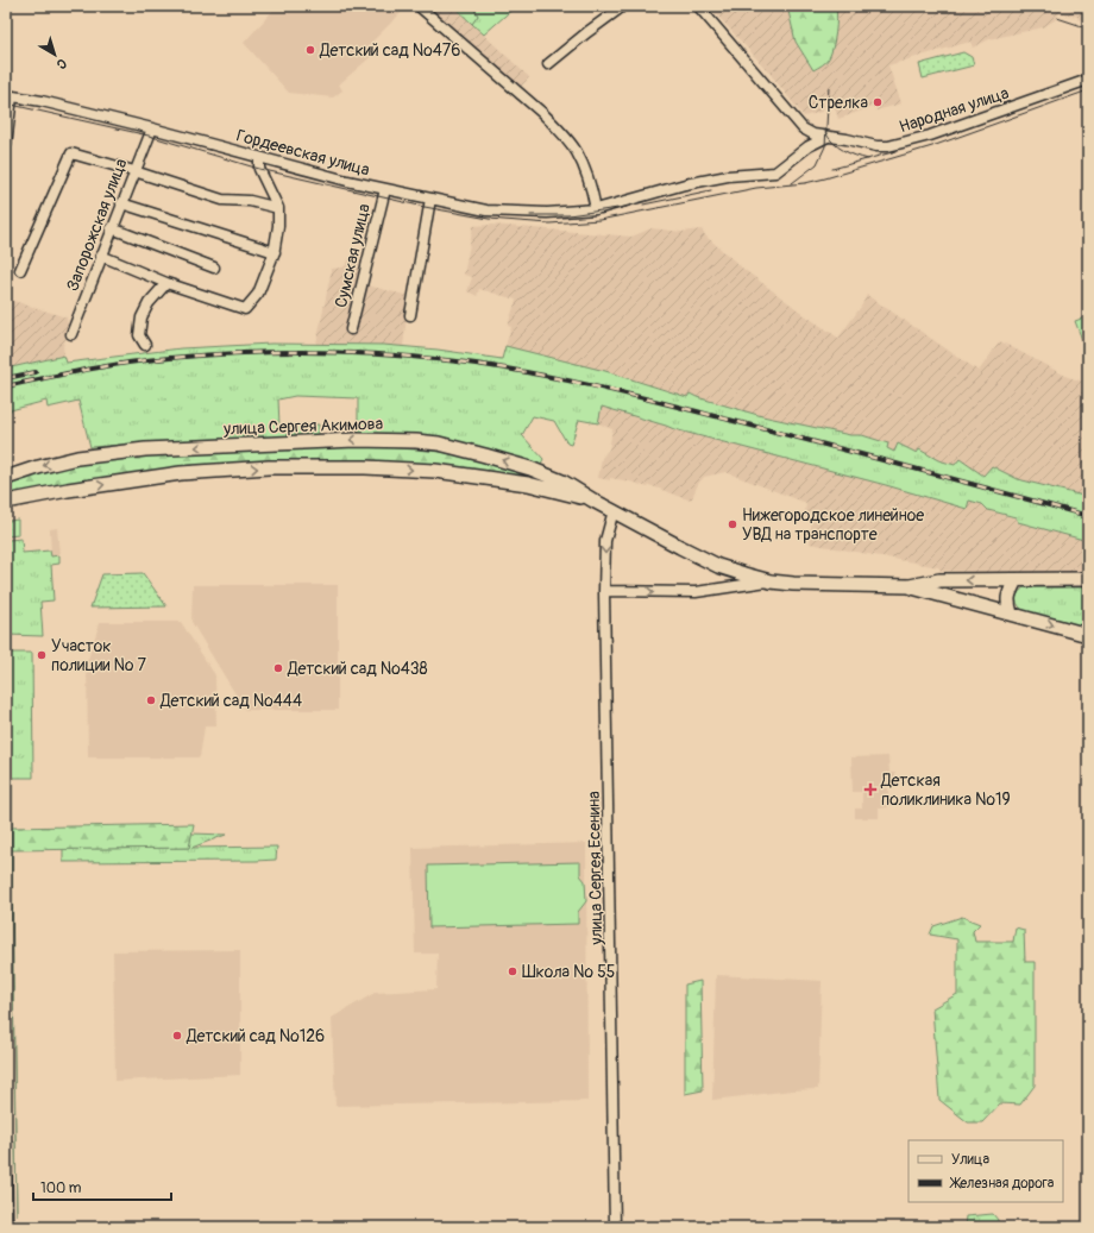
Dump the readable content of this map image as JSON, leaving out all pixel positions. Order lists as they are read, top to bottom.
{
  "streets": {
    "main road": ["улица Сергея Акимова"],
    "street": [
      "Народная улица",
      "Гордеевская улица",
      "Запорожская улица",
      "Сумская улица",
      "улица Сергея Есенина"
    ]
  },
  "crossings": [
    ["Народная улица", "Гордеевская улица"],
    ["Гордеевская улица", "Запорожская улица"],
    ["Гордеевская улица", "Сумская улица"],
    ["улица Сергея Акимова", "улица Сергея Есенина"]
  ],
  "places": {
    "other": [
      "Детский сад №476",
      "Стрелка",
      "Нижегородское линейное УВД на транспорте",
      "Участок полиции № 7",
      "Детский сад №438",
      "Детский сад №444",
      "Школа № 55",
      "Детский сад №126"
    ],
    "health": ["Детская поликлиника №19"]
  },
  "legend": ["Улица", "Железная дорога"],
  "scale_bar": "100 m",
  "north": "bottom right"
}
